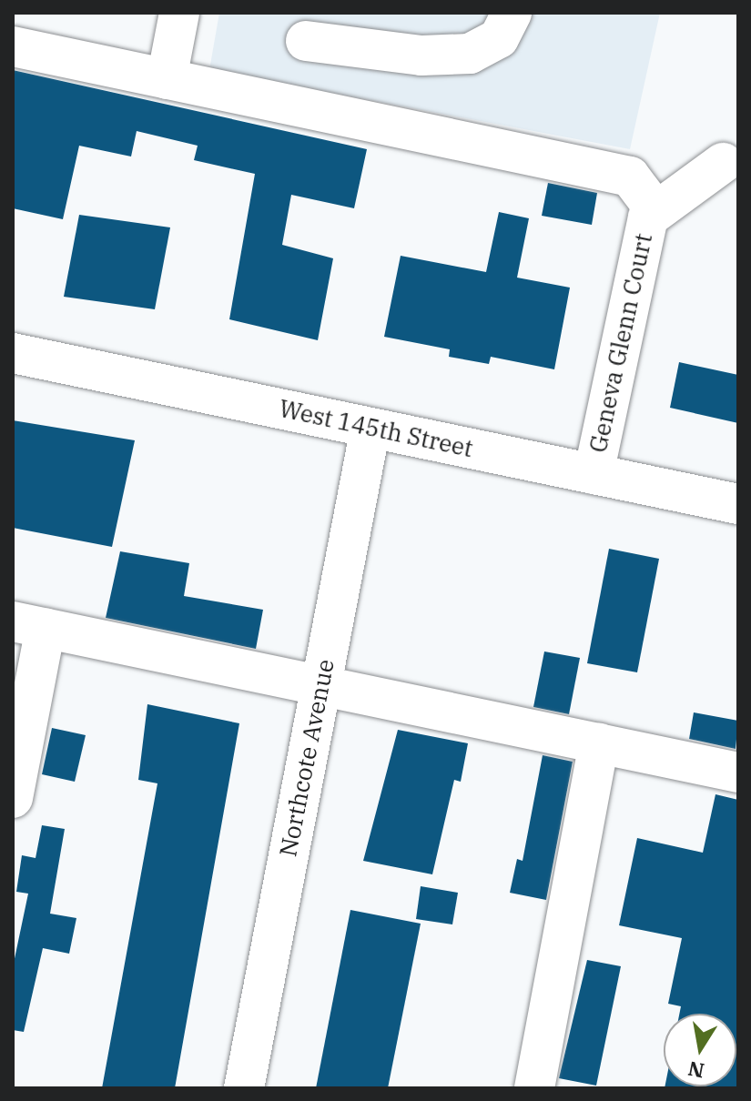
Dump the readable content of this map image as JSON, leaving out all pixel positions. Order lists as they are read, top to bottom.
{
  "streets": {
    "street": ["Geneva Glenn Court", "West 145th Street", "Northcote Avenue"]
  },
  "crossings": [
    ["Geneva Glenn Court", "West 145th Street"],
    ["West 145th Street", "Northcote Avenue"]
  ],
  "north": "bottom"
}
